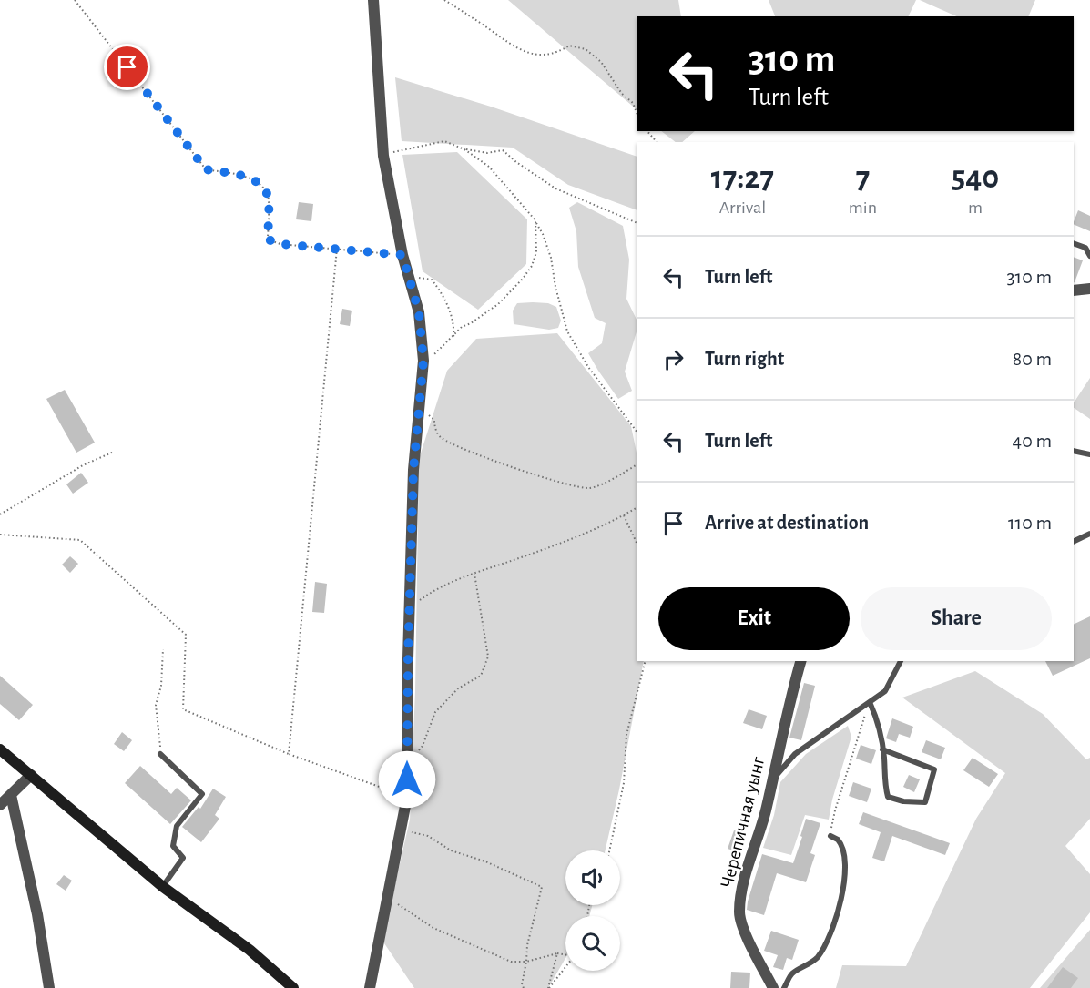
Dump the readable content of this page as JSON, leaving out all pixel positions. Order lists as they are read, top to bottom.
{
  "streets": {
    "street": ["Черепичная уынг"]
  },
  "page": {
    "turn": ["310 m", "Turn left"],
    "eta": [
      "17:27",
      "Arrival",
      "7",
      "min",
      "540",
      "m"
    ],
    "list": [
      {
        "name": "Turn left",
        "value": "310 m"
      },
      {
        "name": "Turn right",
        "value": "80 m"
      },
      {
        "name": "Turn left",
        "value": "40 m"
      },
      {
        "name": "Arrive at destination",
        "value": "110 m"
      }
    ],
    "buttons": ["Exit", "Share"]
  }
}
